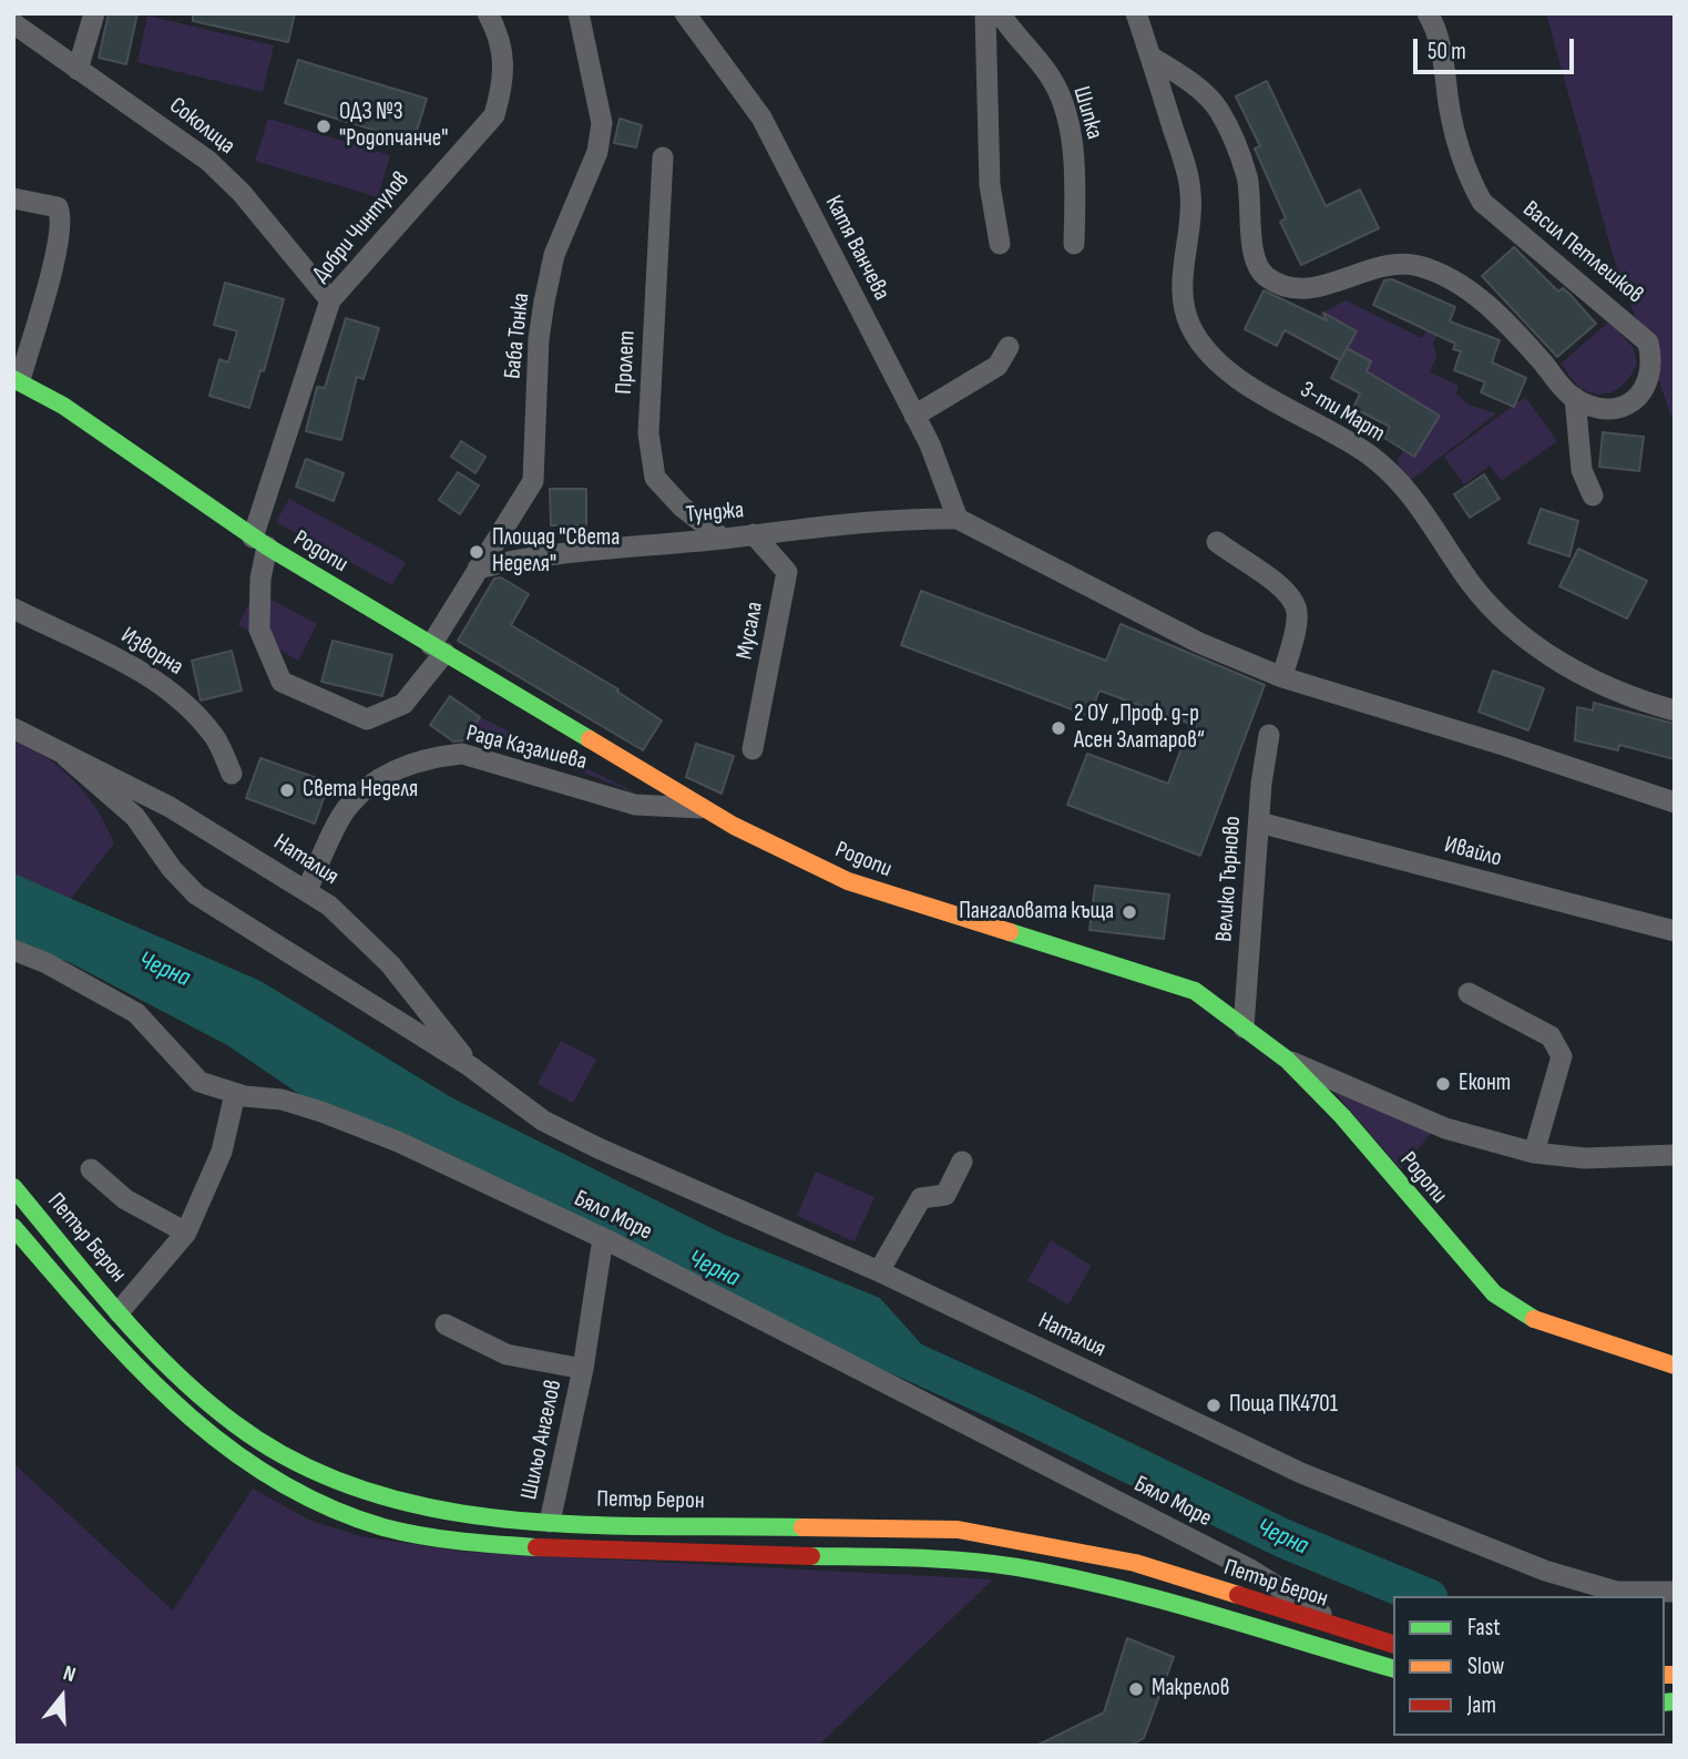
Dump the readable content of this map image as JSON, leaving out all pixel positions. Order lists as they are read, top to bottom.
{
  "streets": {
    "main road": ["Родопи", "Петър Берон"],
    "street": [
      "Шипка",
      "Соколица",
      "Добри Чинтулов",
      "Катя Ванчева",
      "Васил Петлешков",
      "Баба Тонка",
      "Пролет",
      "3-ти Март",
      "Тунджа",
      "Мусала",
      "Изворна",
      "Рада Казалиева",
      "Ивайло",
      "Наталия",
      "Велико Търново",
      "Бяло Море",
      "Шильо Ангелов"
    ]
  },
  "crossings": [
    ["Соколица", "Добри Чинтулов"],
    ["Добри Чинтулов", "Баба Тонка"],
    ["Добри Чинтулов", "Родопи"],
    ["Катя Ванчева", "Тунджа"],
    ["Баба Тонка", "Тунджа"],
    ["Баба Тонка", "Родопи"],
    ["Пролет", "Тунджа"],
    ["Тунджа", "Мусала"],
    ["Родопи", "Рада Казалиева"],
    ["Родопи", "Велико Търново"],
    ["Рада Казалиева", "Наталия"],
    ["Ивайло", "Велико Търново"],
    ["Бяло Море", "Петър Берон"],
    ["Бяло Море", "Шильо Ангелов"],
    ["Петър Берон", "Шильо Ангелов"]
  ],
  "water": ["Черна"],
  "places": [
    "ОДЗ №3 \"Родопчанче\"",
    "Площад \"Света Неделя\"",
    "2 ОУ „Проф. д-р Асен Златаров“",
    "Света Неделя",
    "Пангаловата къща",
    "Еконт",
    "Поща ПК4701",
    "Макрелов"
  ],
  "legend": ["Fast", "Slow", "Jam"],
  "scale_bar": "50 m",
  "north": "top"
}
